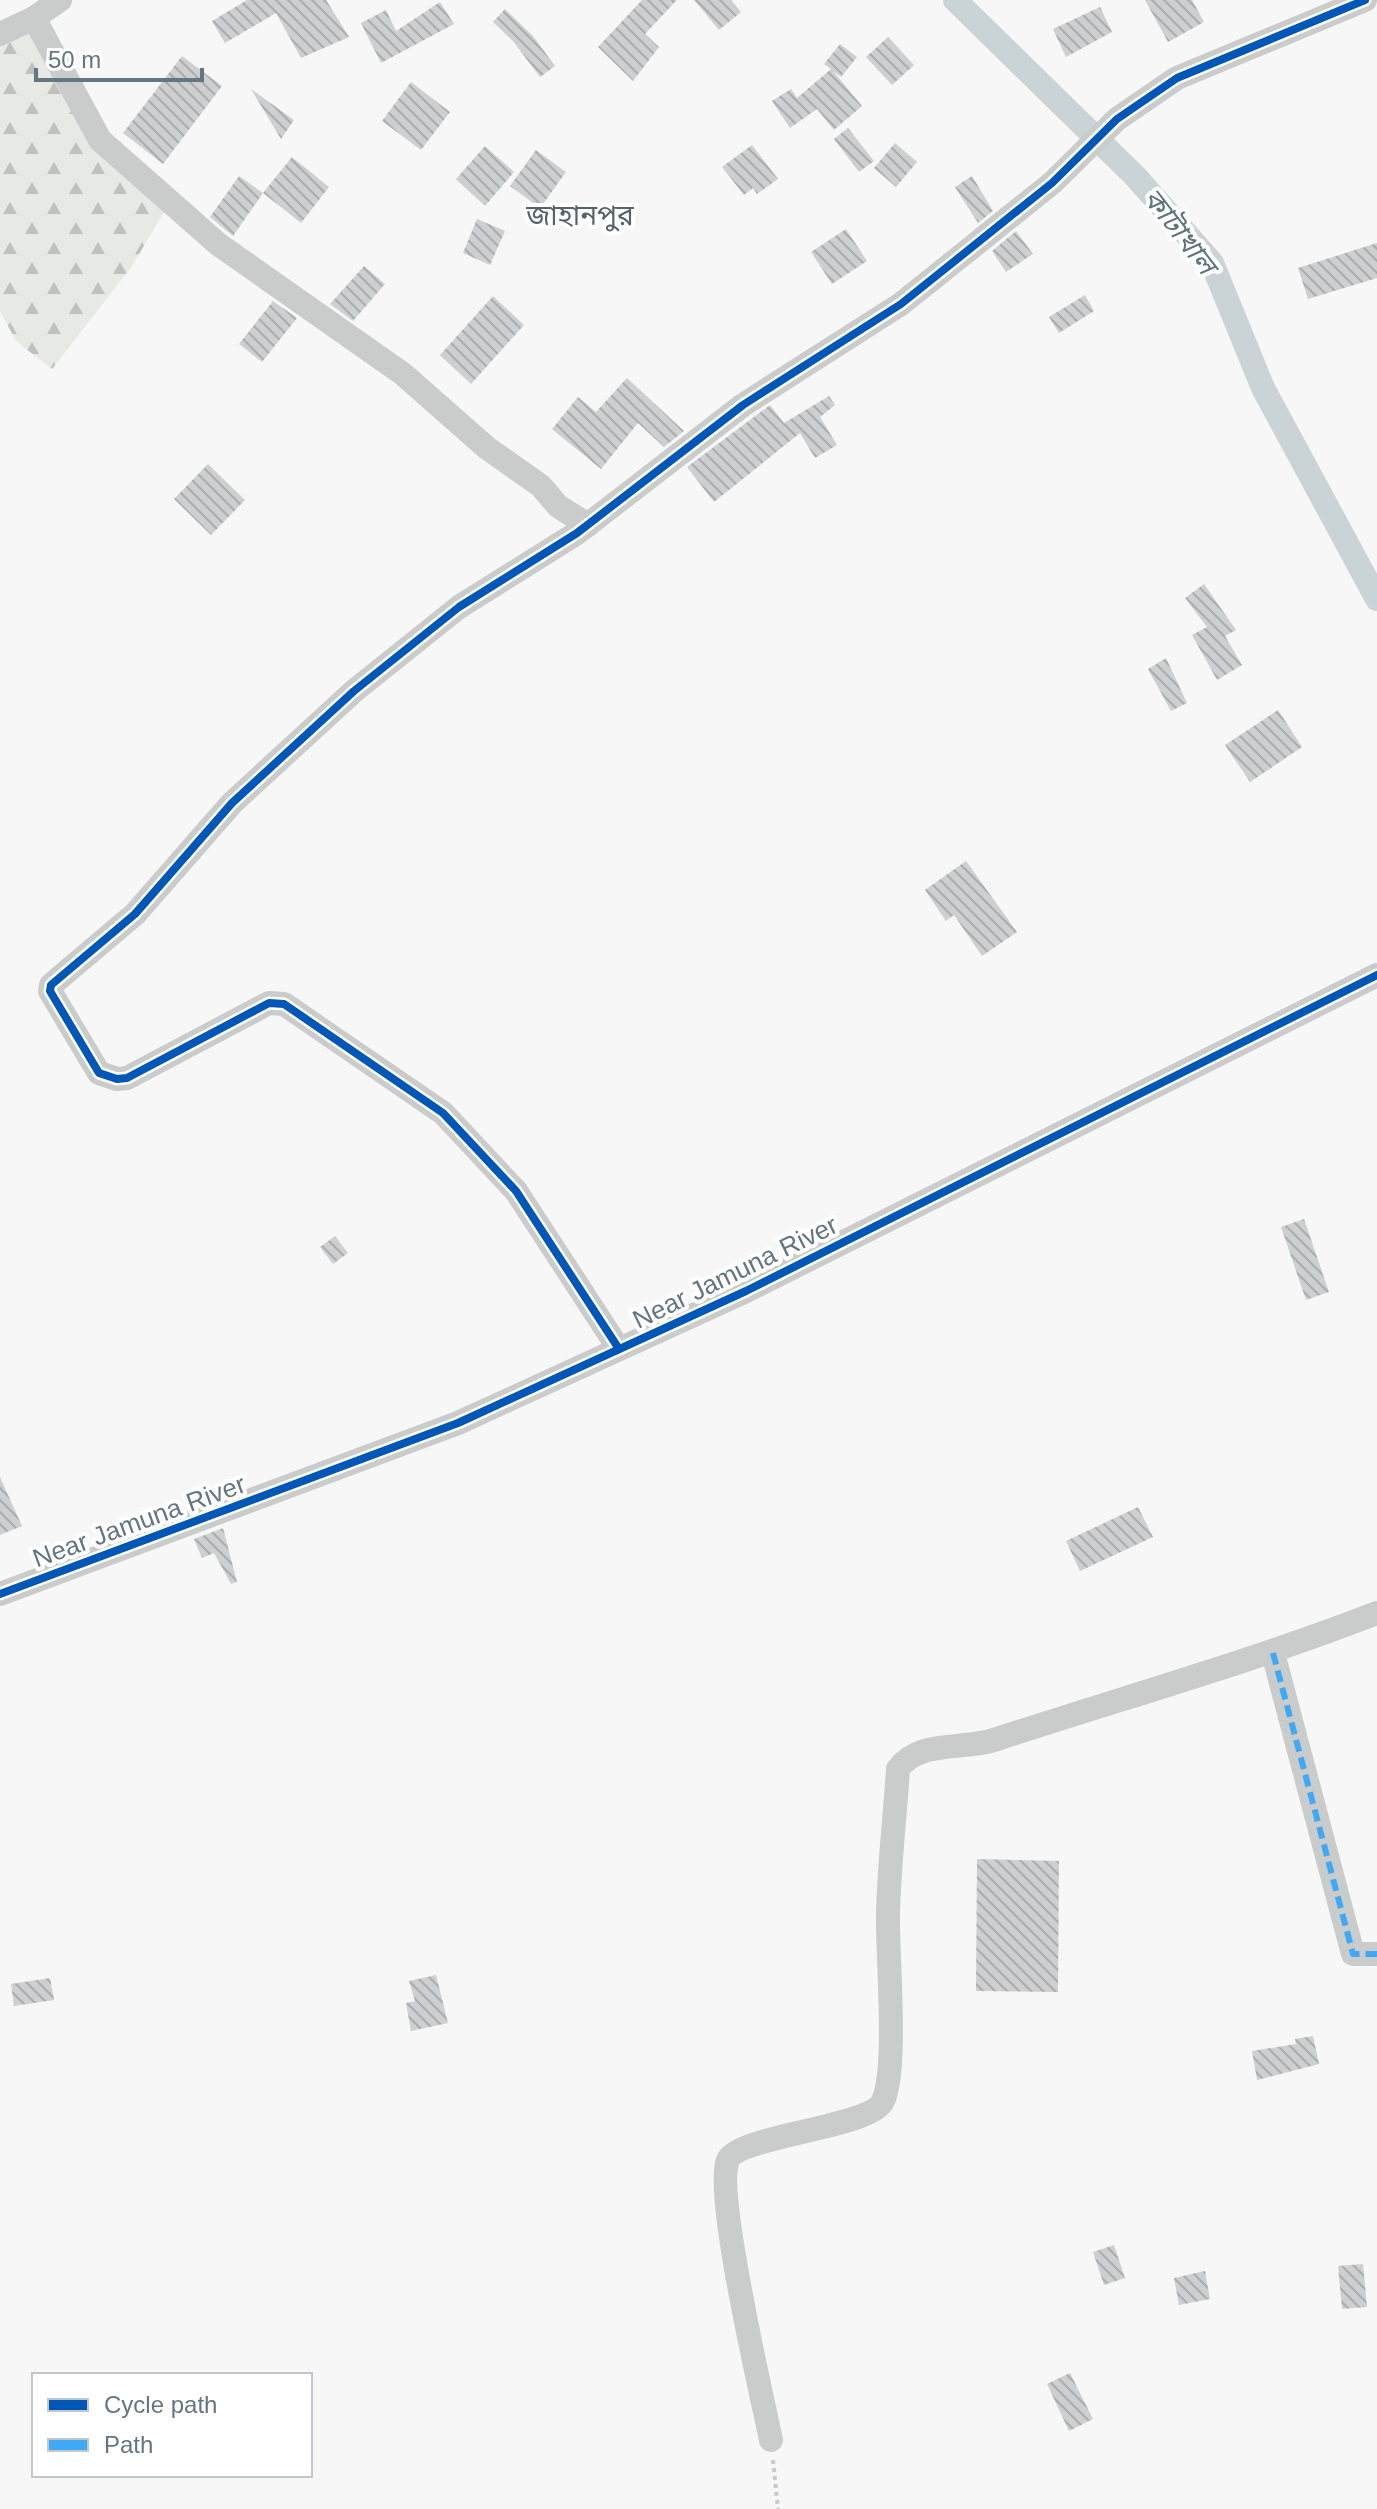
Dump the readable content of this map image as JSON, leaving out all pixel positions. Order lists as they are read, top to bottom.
{
  "streets": {
    "street": ["Near Jamuna River"]
  },
  "districts": ["জাহানপুর"],
  "water": ["কাটাখাল"],
  "legend": ["Cycle path", "Path"],
  "scale_bar": "50 m"
}
